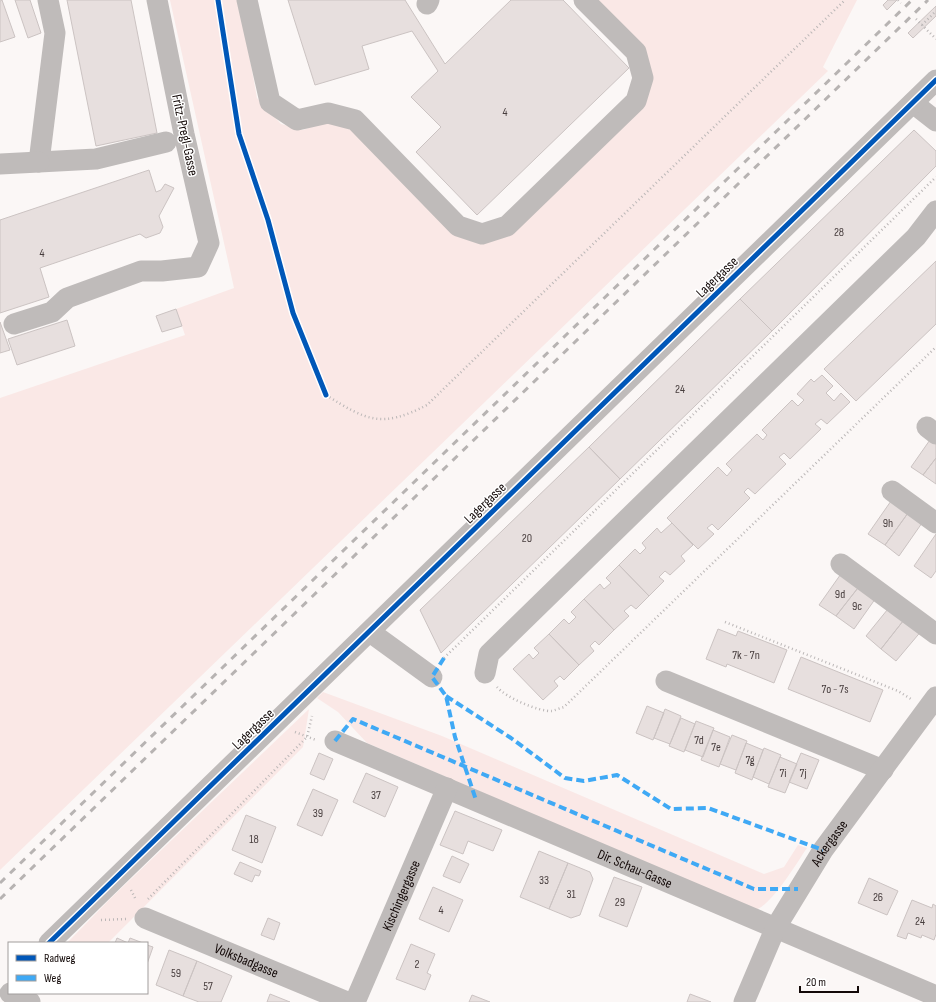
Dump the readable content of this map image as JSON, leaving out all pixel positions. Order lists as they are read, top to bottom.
{
  "streets": {
    "street": [
      "Fritz-Pregl-Gasse",
      "Lagergasse",
      "Ackergasse",
      "Dir. Schau-Gasse",
      "Kischingergasse",
      "Volksbadgasse"
    ]
  },
  "crossings": [
    ["Ackergasse", "Dir. Schau-Gasse"],
    ["Dir. Schau-Gasse", "Kischingergasse"]
  ],
  "house_numbers": [
    "4",
    "28",
    "4",
    "24",
    "9h",
    "20",
    "9d",
    "9c",
    "7k - 7n",
    "7o - 7s",
    "7d",
    "7e",
    "7g",
    "7i",
    "7j",
    "37",
    "39",
    "18",
    "33",
    "31",
    "26",
    "29",
    "4",
    "24",
    "2",
    "59",
    "57"
  ],
  "legend": ["Radweg", "Weg"],
  "scale_bar": "20 m"
}
